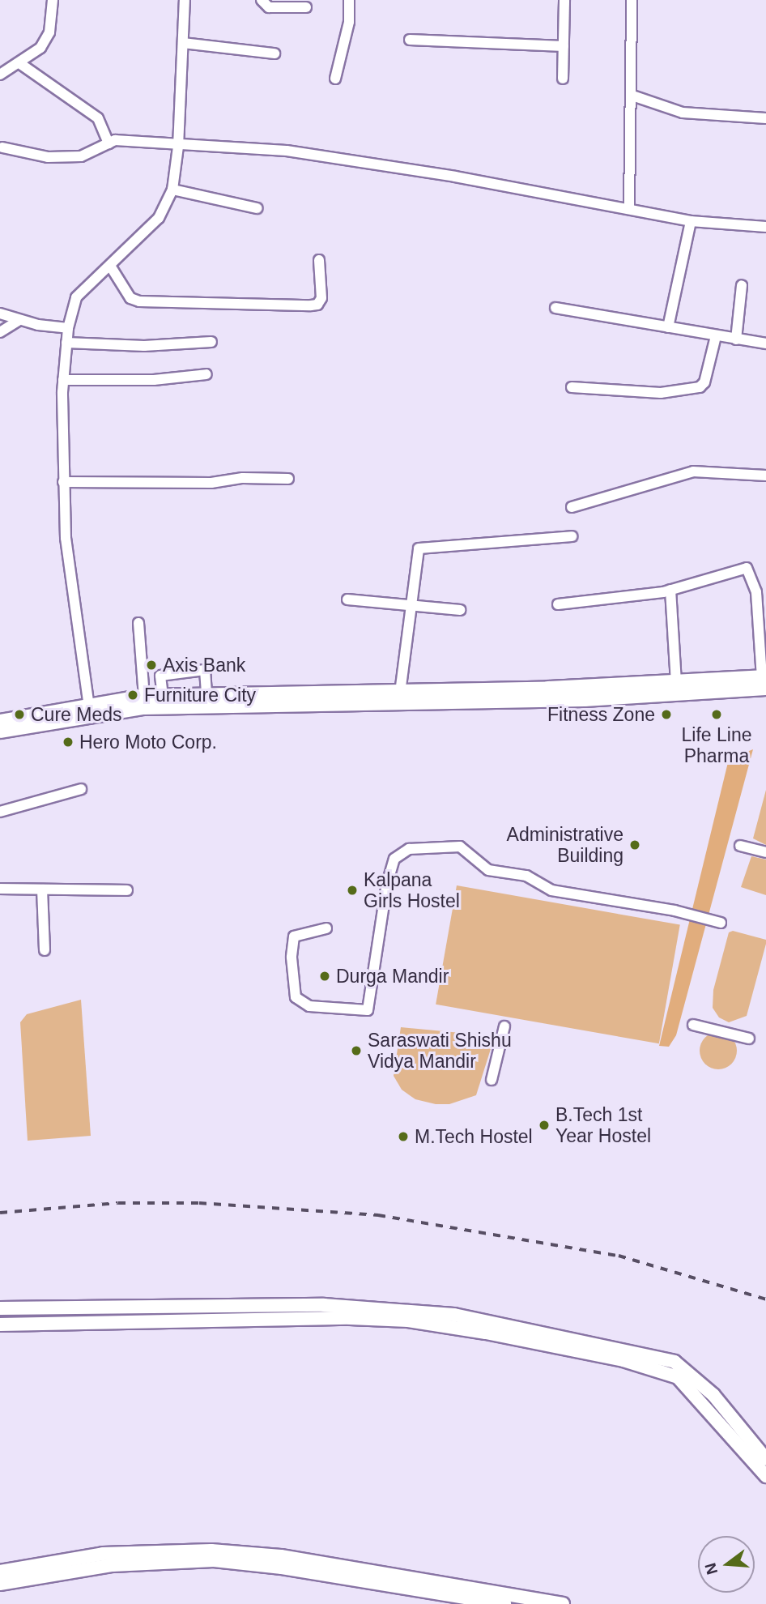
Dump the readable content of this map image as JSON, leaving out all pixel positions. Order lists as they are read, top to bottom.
{
  "places": [
    "Axis Bank",
    "Furniture City",
    "Cure Meds",
    "Fitness Zone",
    "Life Line Pharma",
    "Hero Moto Corp.",
    "Administrative Building",
    "Kalpana Girls Hostel",
    "Durga Mandir",
    "Saraswati Shishu Vidya Mandir",
    "B.Tech 1st Year Hostel",
    "M.Tech Hostel"
  ],
  "north": "left"
}
